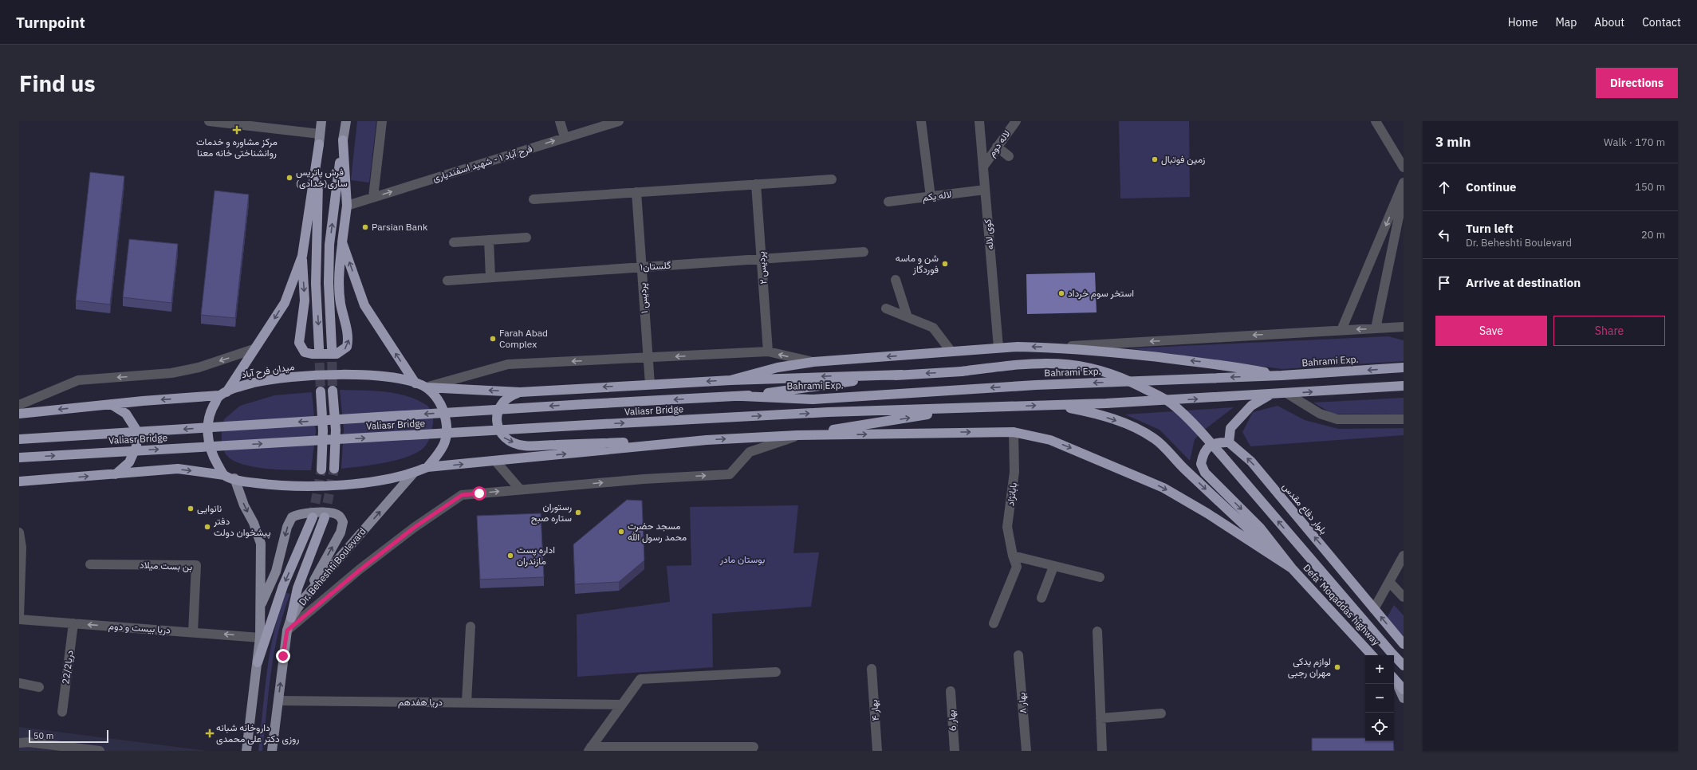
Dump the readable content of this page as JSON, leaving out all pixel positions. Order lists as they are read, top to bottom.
{
  "streets": {
    "highway": [
      "Bahrami Exp.",
      "میدان فرح آباد",
      "Valiasr Bridge",
      "بلوار دفاع مقدس",
      "Defa' Moqaddas highway"
    ],
    "main road": ["Dr. Beheshti Boulevard"],
    "street": [
      "لاله دوم",
      "فرح آباد ۱ - شهید اسفندیاری",
      "لاله یکم",
      "کوی لاله",
      "گلستان۱",
      "پردیس ۲",
      "پردیس ۱",
      "بابانژاد",
      "بن بست میلاد",
      "دریا بیست و دوم",
      "دریا22/2",
      "دریا هفدهم",
      "بهار ۸",
      "بهار ۴",
      "بهار 6"
    ]
  },
  "crossings": [
    ["لاله دوم", "کوی لاله"],
    ["لاله یکم", "کوی لاله"],
    ["گلستان۱", "پردیس ۲"],
    ["گلستان۱", "پردیس ۱"],
    ["Bahrami Exp.", "Valiasr Bridge"],
    ["میدان فرح آباد", "Dr. Beheshti Boulevard"],
    ["بن بست میلاد", "دریا بیست و دوم"],
    ["Dr. Beheshti Boulevard", "دریا هفدهم"],
    ["دریا بیست و دوم", "دریا22/2"]
  ],
  "one_way": ["Dr. Beheshti Boulevard", "دریا بیست و دوم"],
  "parks": ["بوستان مادر"],
  "places": {
    "health": ["مرکز مشاوره و خدمات روانشناختی خانه معنا", "داروخانه شبانه روزی دکتر علی محمدی"],
    "other": [
      "زمین فوتبال",
      "فرش پاتریس (خدادی)ساری",
      "Parsian Bank",
      "شن و ماسه فوردگاز",
      "استخر سوم خرداد",
      "Farah Abad Complex",
      "نانوایی",
      "رستوران ستاره صبح",
      "دفتر پیشخوان دولت",
      "مسجد حضرت محمد رسول الله",
      "اداره پست مازندران",
      "لوازم یدکی مهران رجبی"
    ]
  },
  "scale_bar": "50 m",
  "page": {
    "header": "Turnpoint",
    "nav": [
      "Home",
      "Map",
      "About",
      "Contact"
    ],
    "buttons": [
      "Directions",
      ["Save", "Share"]
    ],
    "title": "Find us",
    "heading": ["3 min", "Walk · 170 m"],
    "list": [
      ["Continue", "150 m"],
      ["Turn left", "Dr. Beheshti Boulevard", "20 m"],
      "Arrive at destination"
    ],
    "map_buttons": ["+", "−"],
    "scale": "50 m"
  }
}
